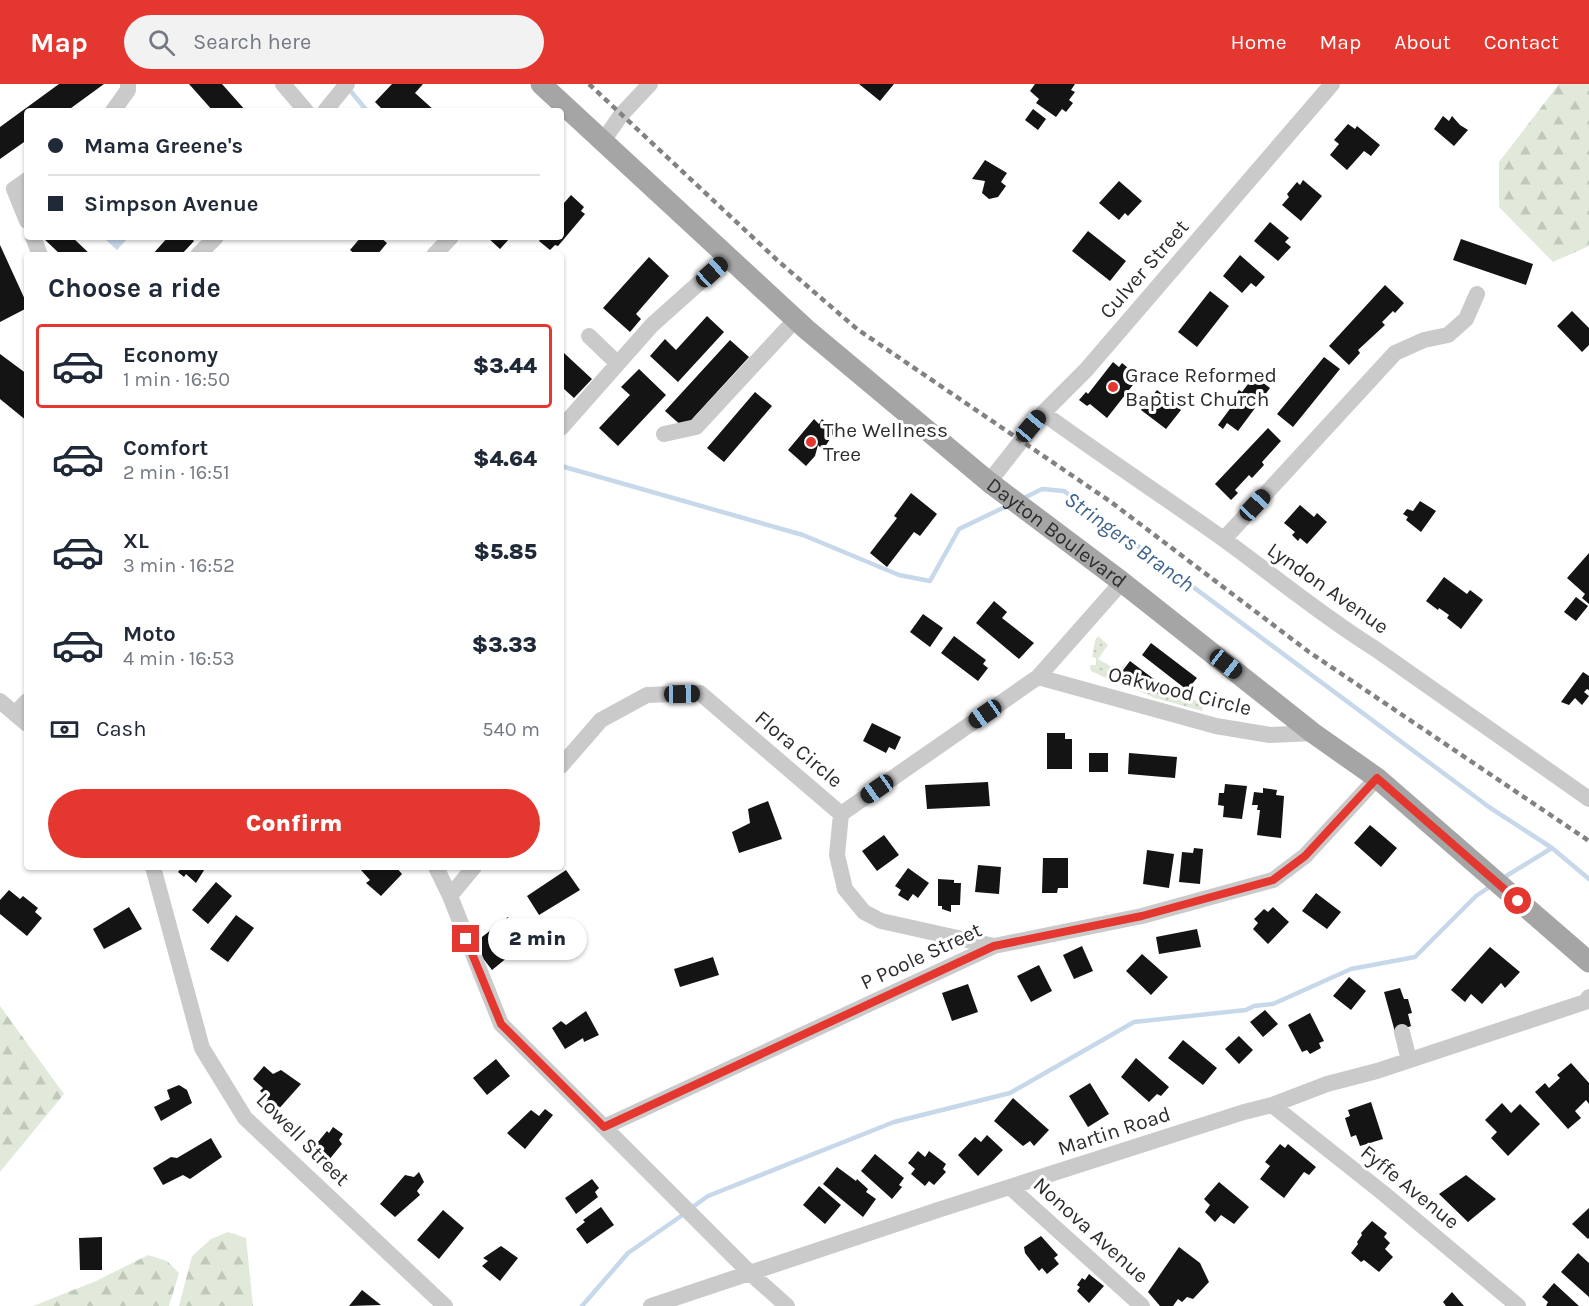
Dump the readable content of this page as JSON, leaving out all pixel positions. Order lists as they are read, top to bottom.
{
  "streets": {
    "main road": ["Dayton Boulevard"],
    "street": [
      "Culver Street",
      "Lyndon Avenue",
      "Oakwood Circle",
      "Flora Circle",
      "P Poole Street",
      "Martin Road",
      "Lowell Street",
      "Fyffe Avenue",
      "Nonova Avenue"
    ]
  },
  "crossings": [
    ["Culver Street", "Dayton Boulevard"],
    ["Culver Street", "Lyndon Avenue"],
    ["Dayton Boulevard", "Oakwood Circle"],
    ["Dayton Boulevard", "P Poole Street"],
    ["Flora Circle", "P Poole Street"],
    ["Martin Road", "Fyffe Avenue"],
    ["Martin Road", "Nonova Avenue"]
  ],
  "water": ["Stringers Branch"],
  "places": ["Grace Reformed Baptist Church", "The Wellness Tree"],
  "page": {
    "header": "Map",
    "search": "Search here",
    "nav": [
      "Home",
      "Map",
      "About",
      "Contact"
    ],
    "banner": ["Mama Greene's", "Simpson Avenue"],
    "heading": "Choose a ride",
    "list": [
      {
        "name": "Economy",
        "note": "1 min · 16:50",
        "value": "$3.44"
      },
      {
        "name": "Comfort",
        "note": "2 min · 16:51",
        "value": "$4.64"
      },
      {
        "name": "XL",
        "note": "3 min · 16:52",
        "value": "$5.85"
      },
      {
        "name": "Moto",
        "note": "4 min · 16:53",
        "value": "$3.33"
      }
    ],
    "pay": ["Cash", "540 m"],
    "buttons": "Confirm",
    "bubble": "2 min"
  }
}
